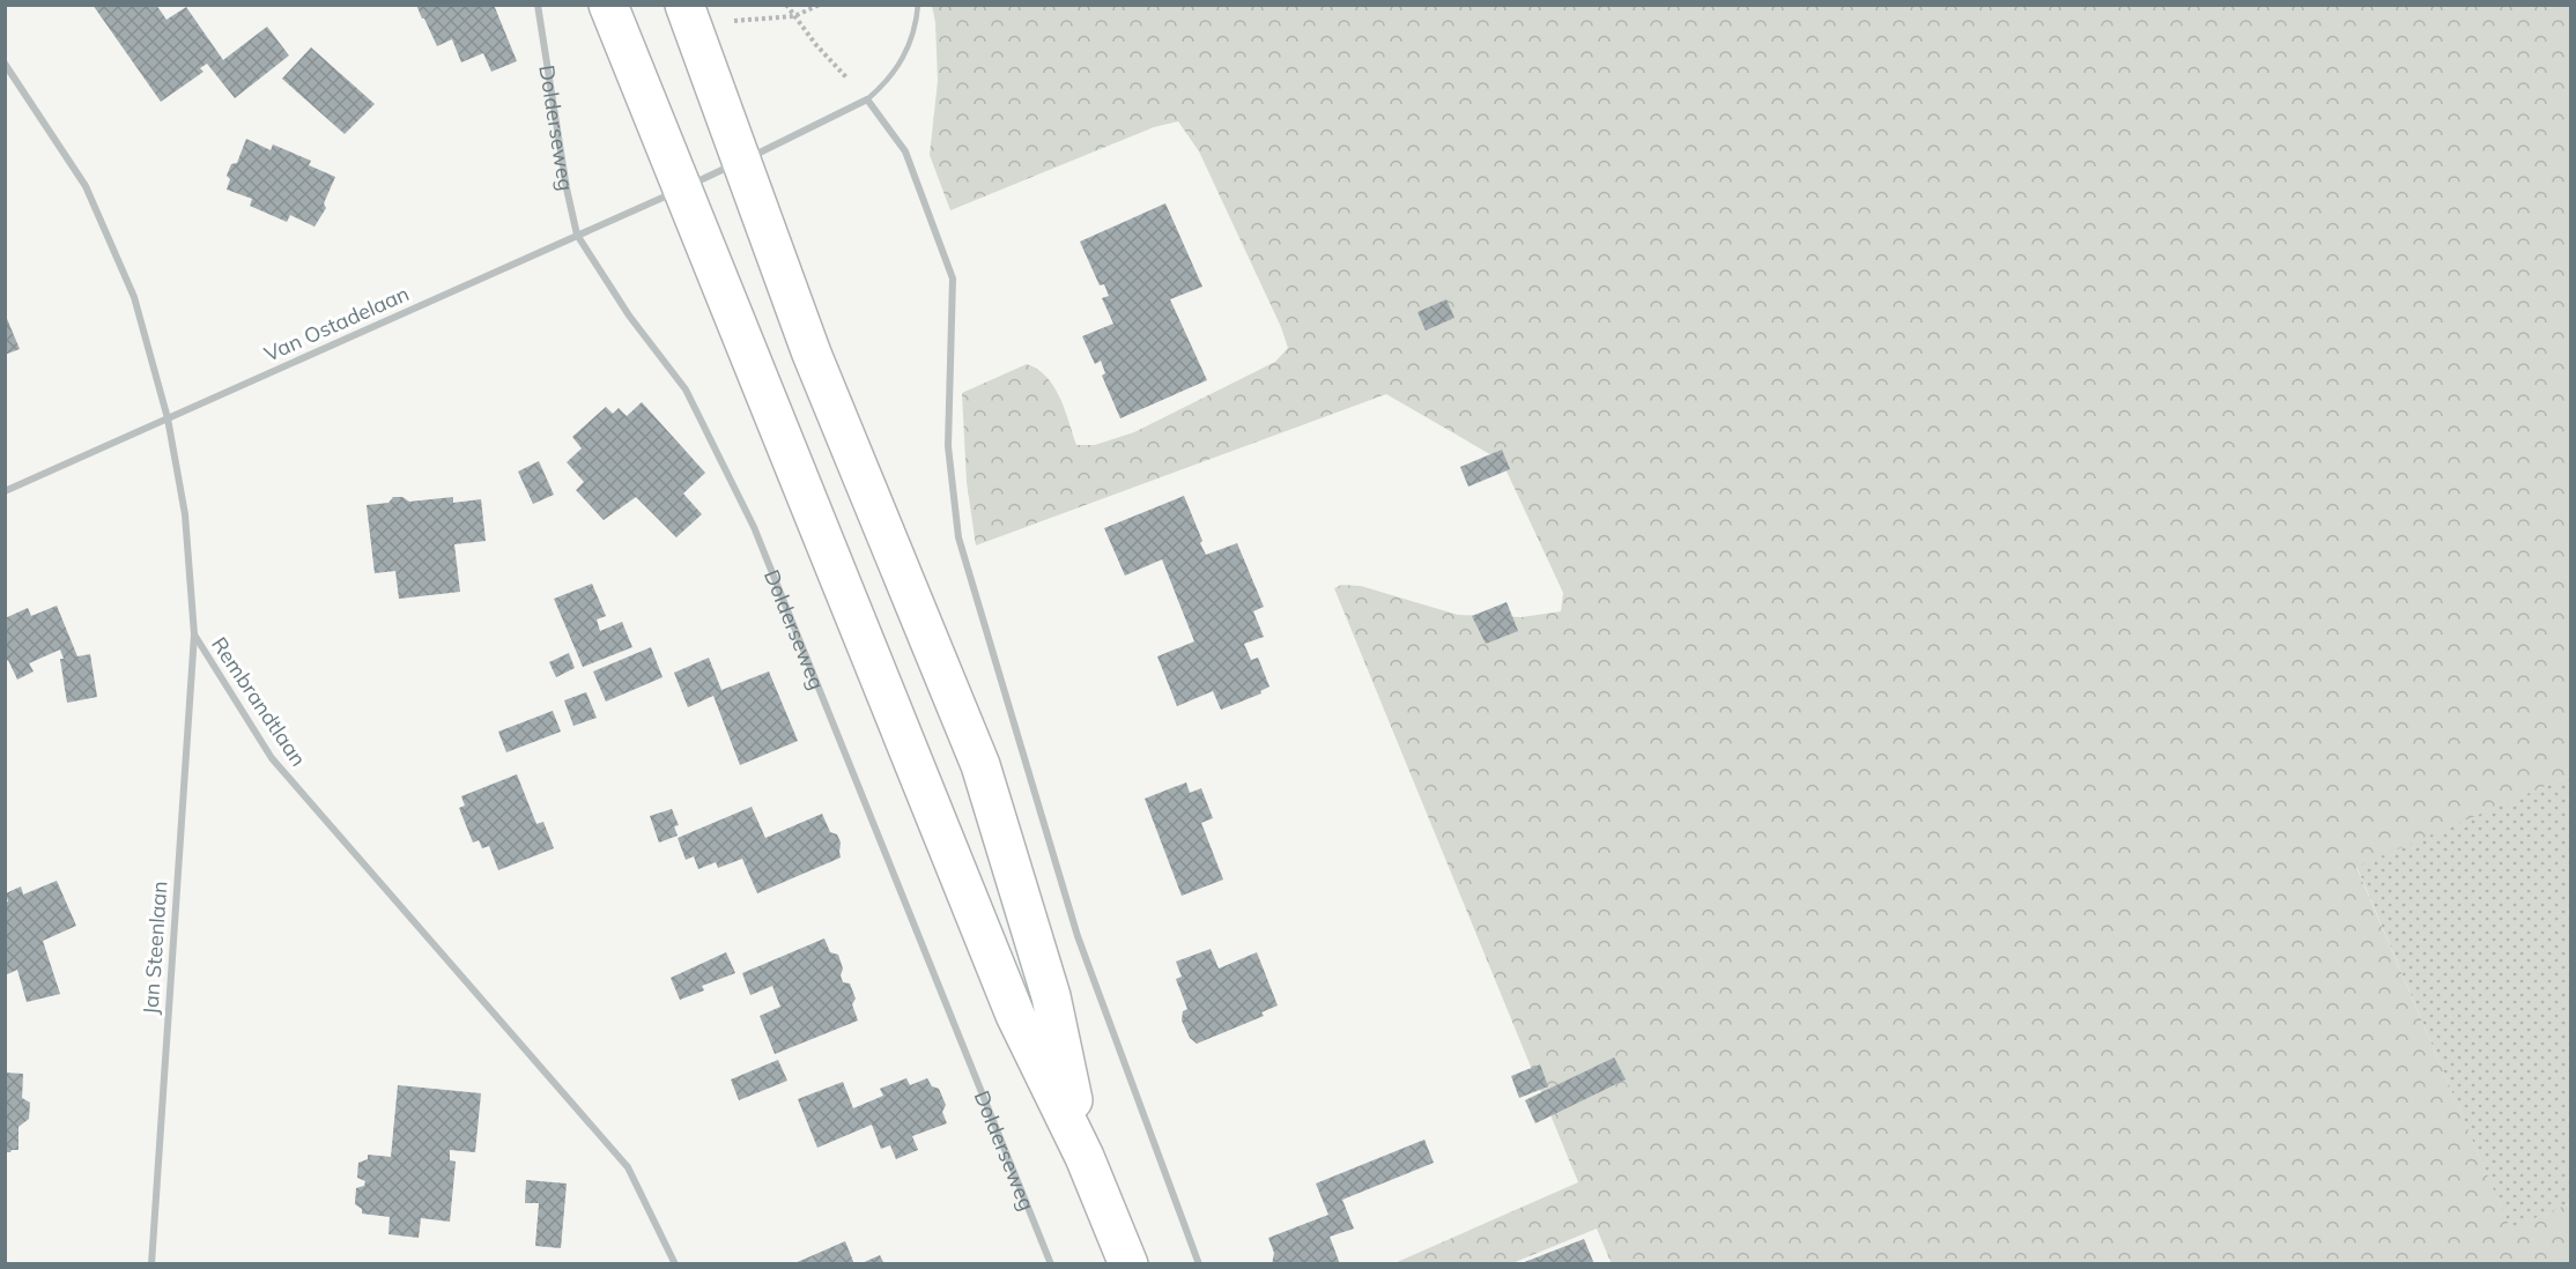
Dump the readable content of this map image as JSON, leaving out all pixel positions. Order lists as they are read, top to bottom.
{
  "streets": {
    "street": [
      "Dolderseweg",
      "Van Ostadelaan",
      "Rembrandtlaan",
      "Jan Steenlaan"
    ]
  },
  "crossings": [
    ["Dolderseweg", "Van Ostadelaan"],
    ["Van Ostadelaan", "Rembrandtlaan"],
    ["Rembrandtlaan", "Jan Steenlaan"]
  ]
}
